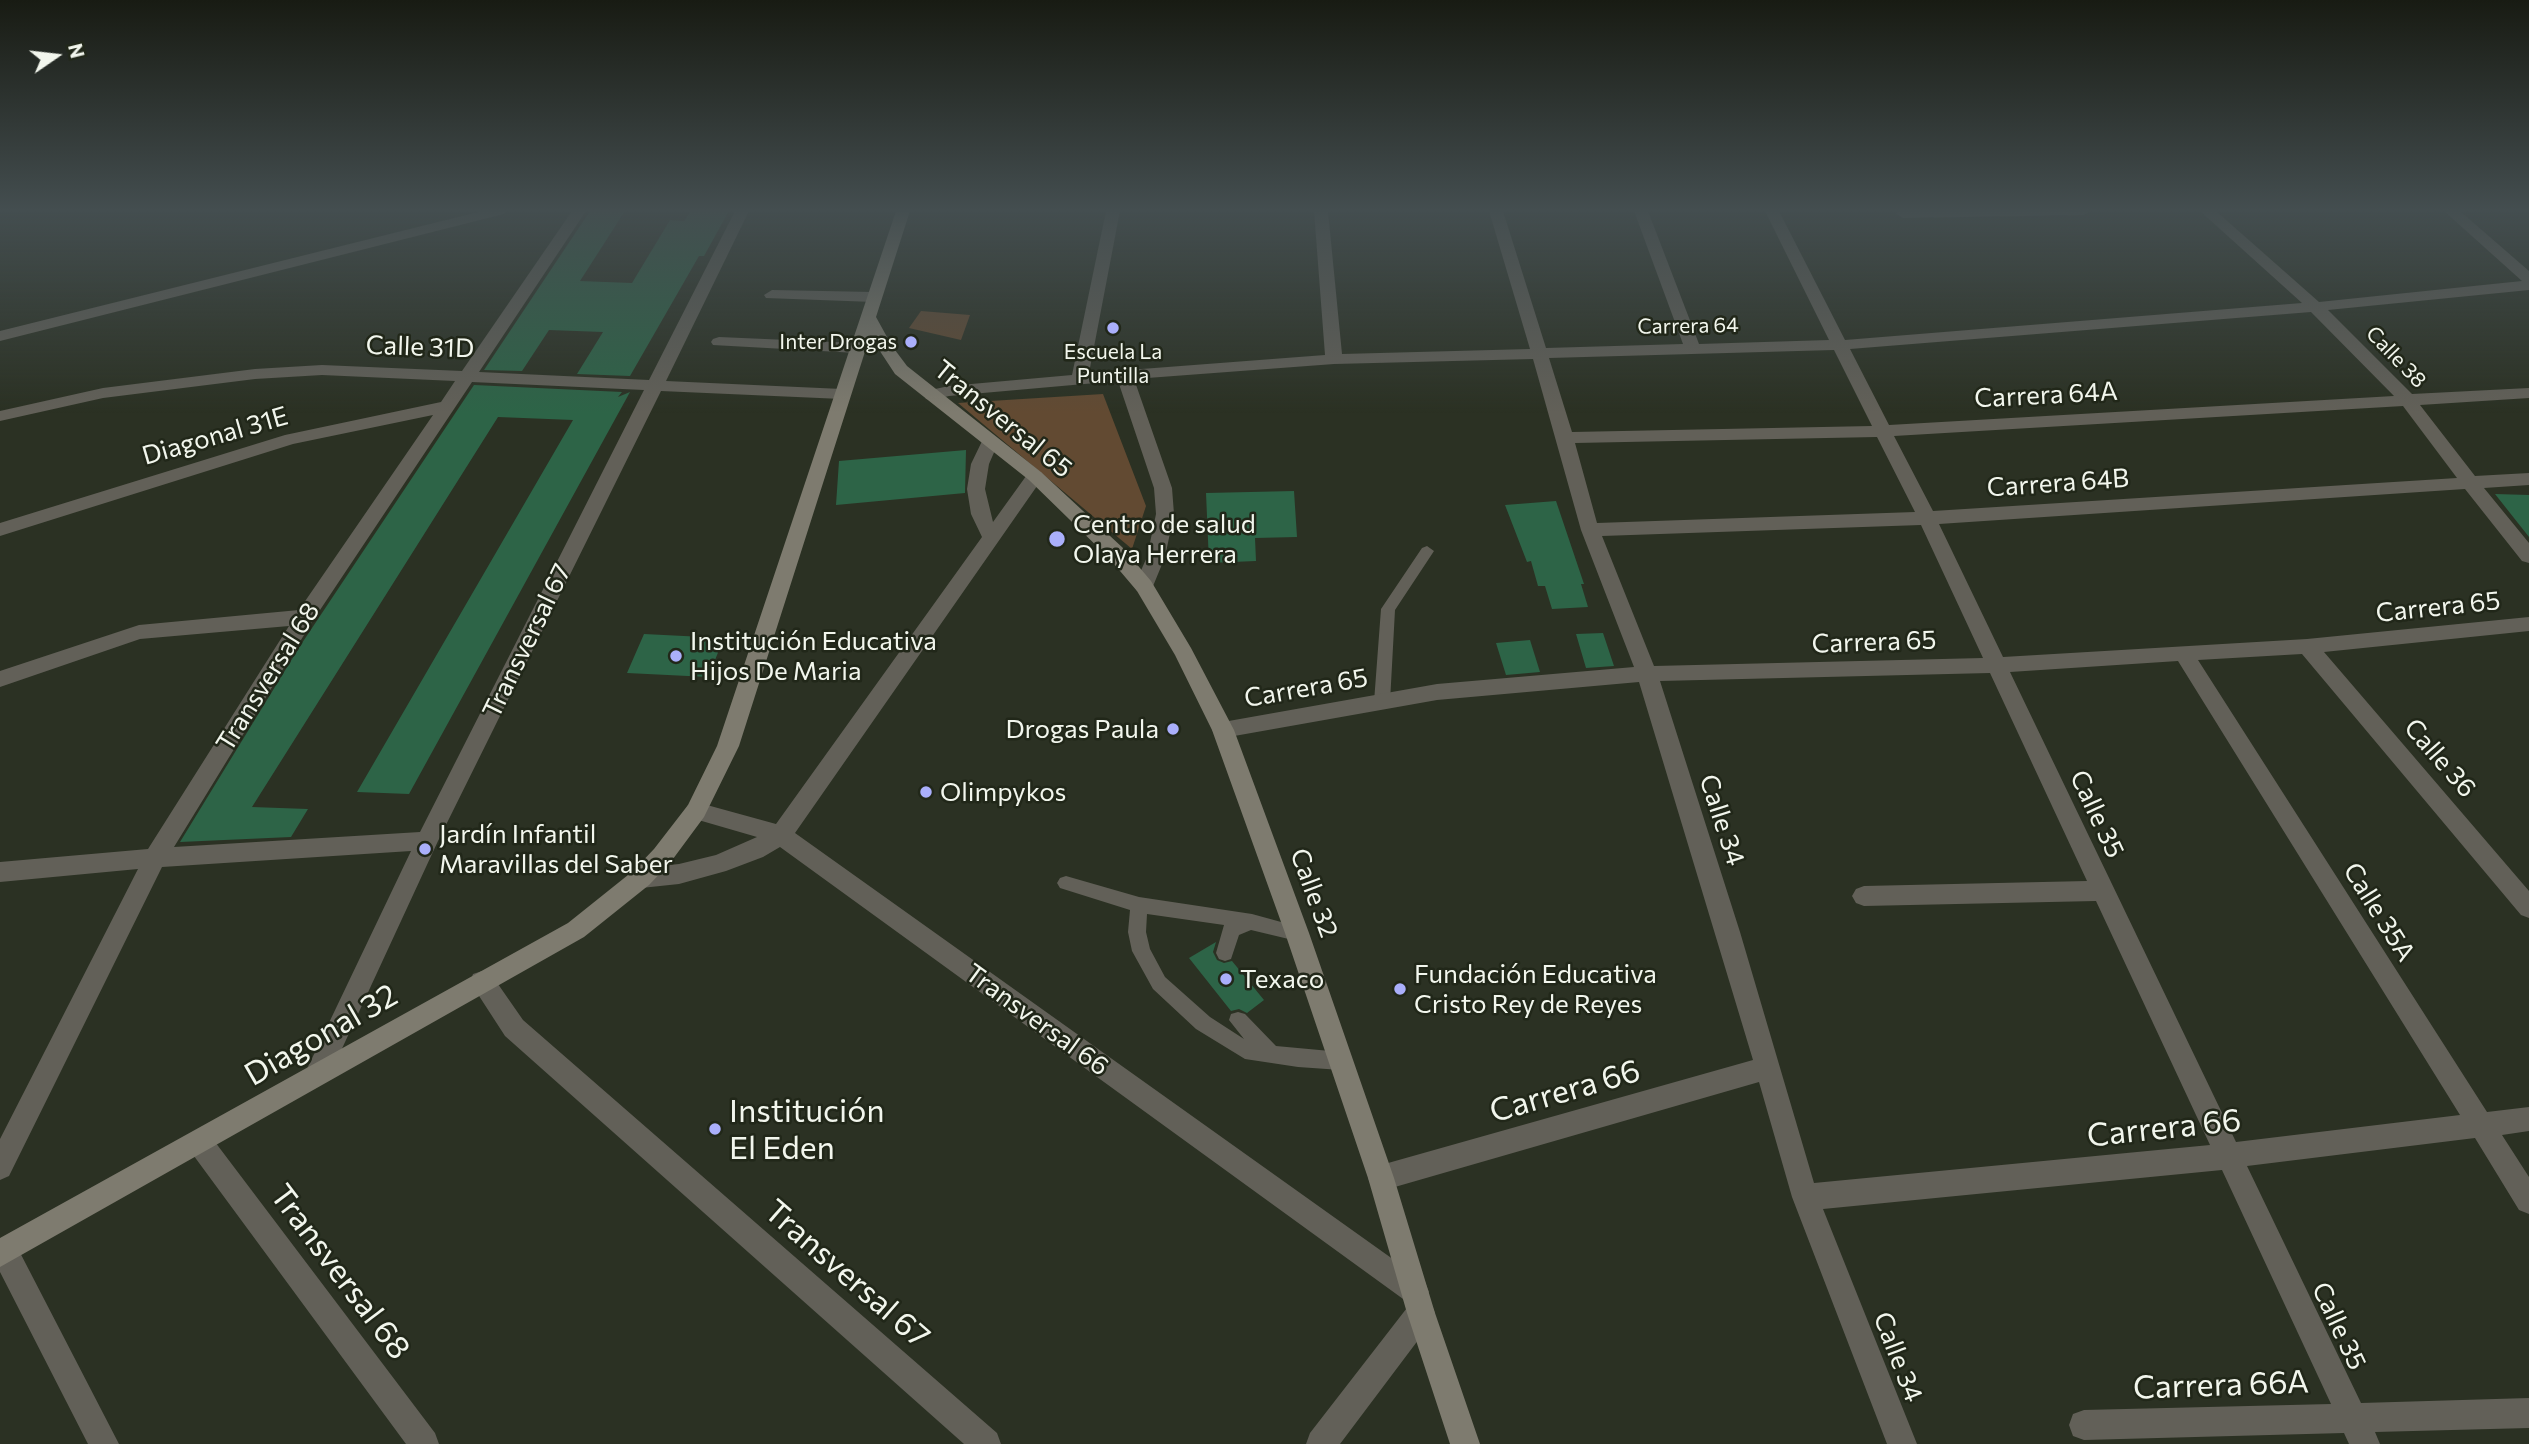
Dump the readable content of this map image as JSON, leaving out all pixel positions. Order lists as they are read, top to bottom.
{
  "streets": {
    "street": [
      "Carrera 64",
      "Calle 31D",
      "Calle 38",
      "Carrera 64A",
      "Transversal 65",
      "Diagonal 31E",
      "Carrera 64B",
      "Carrera 65",
      "Transversal 67",
      "Transversal 68",
      "Calle 36",
      "Calle 35",
      "Calle 34",
      "Calle 32",
      "Calle 35A",
      "Transversal 66",
      "Diagonal 32",
      "Carrera 66",
      "Carrera 66A"
    ]
  },
  "crossings": [
    ["Carrera 64", "Calle 38"],
    ["Carrera 64", "Transversal 65"],
    ["Carrera 64", "Calle 35"],
    ["Carrera 64", "Calle 34"],
    ["Calle 31D", "Transversal 67"],
    ["Calle 31D", "Transversal 68"],
    ["Calle 38", "Carrera 64A"],
    ["Calle 38", "Carrera 64B"],
    ["Carrera 64A", "Calle 35"],
    ["Carrera 64A", "Calle 34"],
    ["Transversal 65", "Calle 32"],
    ["Diagonal 31E", "Transversal 68"],
    ["Carrera 64B", "Calle 35"],
    ["Carrera 64B", "Calle 34"],
    ["Carrera 65", "Calle 36"],
    ["Carrera 65", "Calle 35"],
    ["Carrera 65", "Calle 34"],
    ["Carrera 65", "Calle 32"],
    ["Carrera 65", "Calle 35A"],
    ["Transversal 67", "Diagonal 32"],
    ["Transversal 68", "Diagonal 32"],
    ["Calle 35", "Carrera 66"],
    ["Calle 35", "Carrera 66A"],
    ["Calle 34", "Carrera 66"],
    ["Calle 32", "Transversal 66"],
    ["Calle 32", "Carrera 66"],
    ["Calle 35A", "Carrera 66"]
  ],
  "places": [
    "Escuela La Puntilla",
    "Inter Drogas",
    "Centro de salud Olaya Herrera",
    "Institución Educativa Hijos De Maria",
    "Drogas Paula",
    "Olimpykos",
    "Jardín Infantil Maravillas del Saber",
    "Texaco",
    "Fundación Educativa Cristo Rey de Reyes",
    "Institución El Eden"
  ],
  "north": "right"
}
